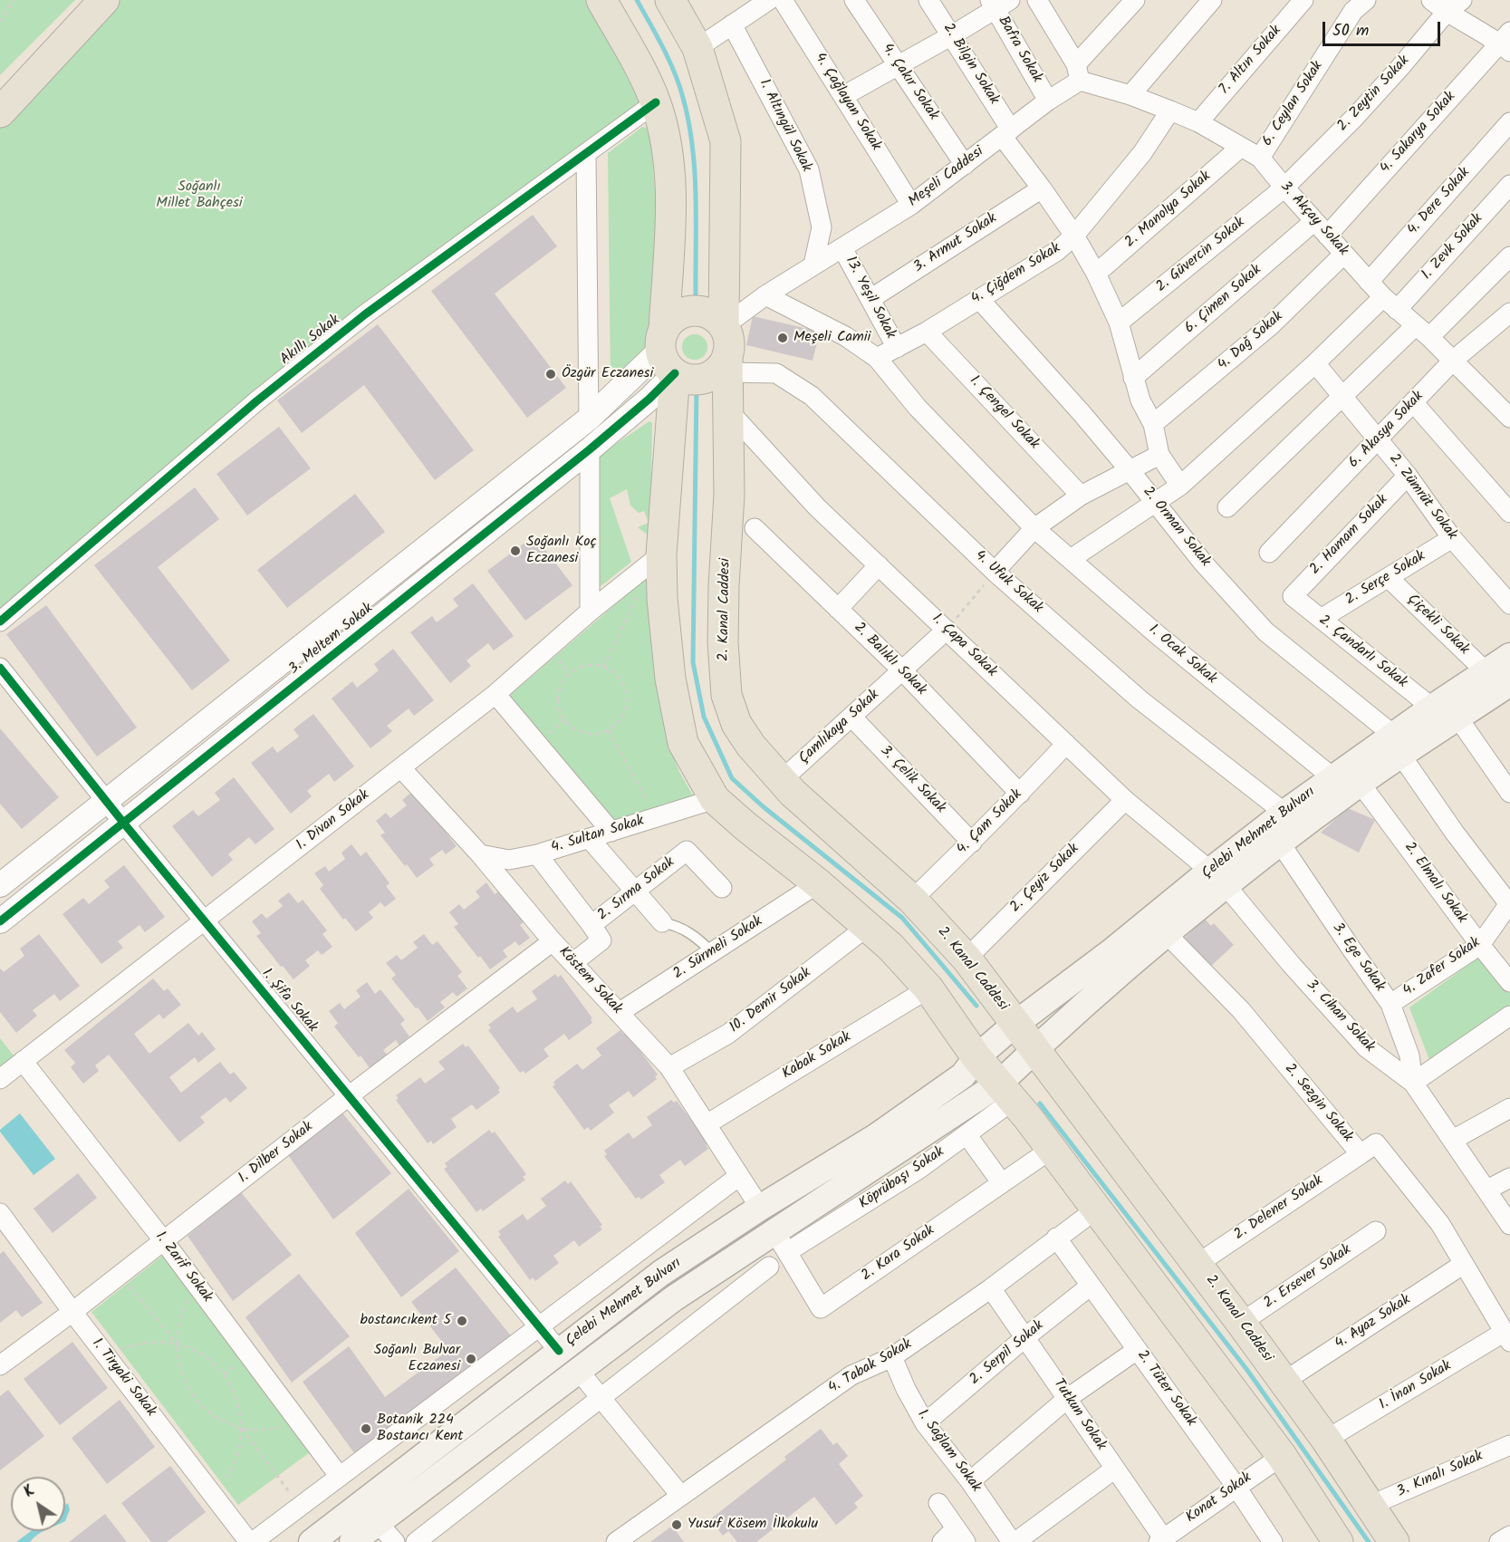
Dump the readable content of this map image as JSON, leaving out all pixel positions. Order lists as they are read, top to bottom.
{
  "streets": {
    "main road": ["2. Kanal Caddesi", "Çelebi Mehmet Bulvarı"],
    "street": [
      "Bafra Sokak",
      "7. Altın Sokak",
      "2. Bilgin Sokak",
      "4. Çakır Sokak",
      "2. Zeytin Sokak",
      "4. Çağlayan Sokak",
      "6. Ceylan Sokak",
      "1. Altıngül Sokak",
      "4. Sakarya Sokak",
      "Meşeli Caddesi",
      "4. Dere Sokak",
      "2. Manolya Sokak",
      "3. Akçay Sokak",
      "3. Armut Sokak",
      "1. Zevk Sokak",
      "2. Güvercin Sokak",
      "4. Çiğdem Sokak",
      "13. Yeşil Sokak",
      "6. Çimen Sokak",
      "Akıllı Sokak",
      "4. Dağ Sokak",
      "1. Çengel Sokak",
      "6. Akasya Sokak",
      "2. Zümrüt Sokak",
      "2. Orman Sokak",
      "2. Hamam Sokak",
      "2. Serçe Sokak",
      "4. Ufuk Sokak",
      "Çiçekli Sokak",
      "3. Meltem Sokak",
      "1. Çapa Sokak",
      "2. Çandarlı Sokak",
      "1. Ocak Sokak",
      "2. Balıklı Sokak",
      "Çamlıkaya Sokak",
      "3. Çelik Sokak",
      "1. Divan Sokak",
      "4. Çam Sokak",
      "4. Sultan Sokak",
      "2. Çeyiz Sokak",
      "2. Elmalı Sokak",
      "2. Sırma Sokak",
      "2. Sürmeli Sokak",
      "3. Ege Sokak",
      "4. Zafer Sokak",
      "Köstem Sokak",
      "1. Şifa Sokak",
      "10. Demir Sokak",
      "3. Cihan Sokak",
      "Kabak Sokak",
      "2. Sezgin Sokak",
      "1. Dilber Sokak",
      "Köprübaşı Sokak",
      "2. Delener Sokak",
      "2. Kara Sokak",
      "1. Zarif Sokak",
      "2. Ersever Sokak",
      "4. Ayaz Sokak",
      "2. Serpil Sokak",
      "4. Tabak Sokak",
      "1. Tiryaki Sokak",
      "1. İnan Sokak",
      "2. Tüter Sokak",
      "Tutkun Sokak",
      "1. Sağlam Sokak",
      "3. Kınalı Sokak",
      "Konat Sokak"
    ]
  },
  "crossings": [
    ["Bafra Sokak", "Meşeli Caddesi"],
    ["7. Altın Sokak", "3. Akçay Sokak"],
    ["2. Bilgin Sokak", "Meşeli Caddesi"],
    ["2. Bilgin Sokak", "2. Manolya Sokak"],
    ["2. Bilgin Sokak", "3. Armut Sokak"],
    ["2. Bilgin Sokak", "1. Zevk Sokak"],
    ["2. Bilgin Sokak", "2. Güvercin Sokak"],
    ["2. Bilgin Sokak", "4. Çiğdem Sokak"],
    ["2. Bilgin Sokak", "6. Çimen Sokak"],
    ["2. Bilgin Sokak", "4. Dağ Sokak"],
    ["4. Çakır Sokak", "Meşeli Caddesi"],
    ["2. Zeytin Sokak", "3. Akçay Sokak"],
    ["2. Zeytin Sokak", "2. Güvercin Sokak"],
    ["4. Çağlayan Sokak", "Meşeli Caddesi"],
    ["6. Ceylan Sokak", "3. Akçay Sokak"],
    ["1. Altıngül Sokak", "Meşeli Caddesi"],
    ["4. Sakarya Sokak", "3. Akçay Sokak"],
    ["Meşeli Caddesi", "3. Akçay Sokak"],
    ["Meşeli Caddesi", "13. Yeşil Sokak"],
    ["Meşeli Caddesi", "4. Ufuk Sokak"],
    ["Meşeli Caddesi", "2. Kanal Caddesi"],
    ["Meşeli Caddesi", "3. Meltem Sokak"],
    ["Meşeli Caddesi", "1. Ocak Sokak"],
    ["4. Dere Sokak", "3. Akçay Sokak"],
    ["2. Manolya Sokak", "3. Akçay Sokak"],
    ["3. Akçay Sokak", "1. Zevk Sokak"],
    ["3. Akçay Sokak", "2. Güvercin Sokak"],
    ["3. Akçay Sokak", "4. Çiğdem Sokak"],
    ["3. Akçay Sokak", "6. Çimen Sokak"],
    ["3. Akçay Sokak", "4. Dağ Sokak"],
    ["3. Akçay Sokak", "6. Akasya Sokak"],
    ["3. Armut Sokak", "13. Yeşil Sokak"],
    ["1. Zevk Sokak", "2. Zümrüt Sokak"],
    ["1. Zevk Sokak", "2. Orman Sokak"],
    ["1. Zevk Sokak", "1. Ocak Sokak"],
    ["4. Çiğdem Sokak", "13. Yeşil Sokak"],
    ["4. Çiğdem Sokak", "1. Çengel Sokak"],
    ["4. Çiğdem Sokak", "2. Orman Sokak"],
    ["4. Çiğdem Sokak", "1. Ocak Sokak"],
    ["6. Akasya Sokak", "2. Zümrüt Sokak"],
    ["2. Zümrüt Sokak", "2. Hamam Sokak"],
    ["2. Zümrüt Sokak", "2. Serçe Sokak"],
    ["2. Orman Sokak", "Çelebi Mehmet Bulvarı"],
    ["2. Orman Sokak", "4. Zafer Sokak"],
    ["2. Hamam Sokak", "2. Çandarlı Sokak"],
    ["2. Serçe Sokak", "Çiçekli Sokak"],
    ["2. Serçe Sokak", "2. Çandarlı Sokak"],
    ["4. Ufuk Sokak", "2. Kanal Caddesi"],
    ["4. Ufuk Sokak", "3. Meltem Sokak"],
    ["4. Ufuk Sokak", "Çelebi Mehmet Bulvarı"],
    ["2. Kanal Caddesi", "3. Meltem Sokak"],
    ["2. Kanal Caddesi", "1. Çapa Sokak"],
    ["2. Kanal Caddesi", "Çamlıkaya Sokak"],
    ["2. Kanal Caddesi", "4. Çam Sokak"],
    ["2. Kanal Caddesi", "Çelebi Mehmet Bulvarı"],
    ["2. Kanal Caddesi", "2. Çeyiz Sokak"],
    ["2. Kanal Caddesi", "2. Delener Sokak"],
    ["2. Kanal Caddesi", "2. Ersever Sokak"],
    ["2. Kanal Caddesi", "4. Ayaz Sokak"],
    ["2. Kanal Caddesi", "1. İnan Sokak"],
    ["2. Kanal Caddesi", "3. Kınalı Sokak"],
    ["Çiçekli Sokak", "Çelebi Mehmet Bulvarı"],
    ["3. Meltem Sokak", "1. Şifa Sokak"],
    ["1. Çapa Sokak", "Çamlıkaya Sokak"],
    ["1. Çapa Sokak", "4. Çam Sokak"],
    ["1. Çapa Sokak", "Çelebi Mehmet Bulvarı"],
    ["1. Çapa Sokak", "2. Çeyiz Sokak"],
    ["1. Çapa Sokak", "3. Cihan Sokak"],
    ["2. Çandarlı Sokak", "Çelebi Mehmet Bulvarı"],
    ["1. Ocak Sokak", "Çelebi Mehmet Bulvarı"],
    ["2. Balıklı Sokak", "Çamlıkaya Sokak"],
    ["2. Balıklı Sokak", "4. Çam Sokak"],
    ["Çamlıkaya Sokak", "3. Çelik Sokak"],
    ["3. Çelik Sokak", "4. Çam Sokak"],
    ["1. Divan Sokak", "Köstem Sokak"],
    ["1. Divan Sokak", "1. Şifa Sokak"],
    ["1. Divan Sokak", "1. Zarif Sokak"],
    ["Çelebi Mehmet Bulvarı", "2. Elmalı Sokak"],
    ["Çelebi Mehmet Bulvarı", "3. Ege Sokak"],
    ["Çelebi Mehmet Bulvarı", "Köstem Sokak"],
    ["Çelebi Mehmet Bulvarı", "1. Şifa Sokak"],
    ["Çelebi Mehmet Bulvarı", "3. Cihan Sokak"],
    ["Çelebi Mehmet Bulvarı", "2. Sezgin Sokak"],
    ["Çelebi Mehmet Bulvarı", "Köprübaşı Sokak"],
    ["Çelebi Mehmet Bulvarı", "2. Kara Sokak"],
    ["4. Sultan Sokak", "2. Sırma Sokak"],
    ["4. Sultan Sokak", "Köstem Sokak"],
    ["2. Elmalı Sokak", "4. Zafer Sokak"],
    ["2. Sürmeli Sokak", "Köstem Sokak"],
    ["3. Ege Sokak", "4. Zafer Sokak"],
    ["3. Ege Sokak", "3. Cihan Sokak"],
    ["Köstem Sokak", "10. Demir Sokak"],
    ["Köstem Sokak", "Kabak Sokak"],
    ["Köstem Sokak", "1. Dilber Sokak"],
    ["1. Şifa Sokak", "1. Dilber Sokak"],
    ["2. Sezgin Sokak", "2. Delener Sokak"],
    ["2. Sezgin Sokak", "4. Ayaz Sokak"],
    ["2. Sezgin Sokak", "1. İnan Sokak"],
    ["1. Dilber Sokak", "1. Zarif Sokak"],
    ["1. Dilber Sokak", "1. Tiryaki Sokak"],
    ["Köprübaşı Sokak", "2. Kara Sokak"],
    ["2. Serpil Sokak", "2. Tüter Sokak"],
    ["2. Serpil Sokak", "Tutkun Sokak"],
    ["2. Serpil Sokak", "1. Sağlam Sokak"],
    ["4. Tabak Sokak", "2. Tüter Sokak"],
    ["4. Tabak Sokak", "Tutkun Sokak"],
    ["4. Tabak Sokak", "1. Sağlam Sokak"],
    ["2. Tüter Sokak", "Konat Sokak"],
    ["Tutkun Sokak", "Konat Sokak"]
  ],
  "parks": ["Soğanlı Millet Bahçesi"],
  "places": [
    "Meşeli Camii",
    "Özgür Eczanesi",
    "Soğanlı Koç Eczanesi",
    "bostancıkent 5",
    "Soğanlı Bulvar Eczanesi",
    "Botanik 224 Bostancı Kent",
    "Yusuf Kösem İlkokulu"
  ],
  "scale_bar": "50 m",
  "north": "top left"
}
